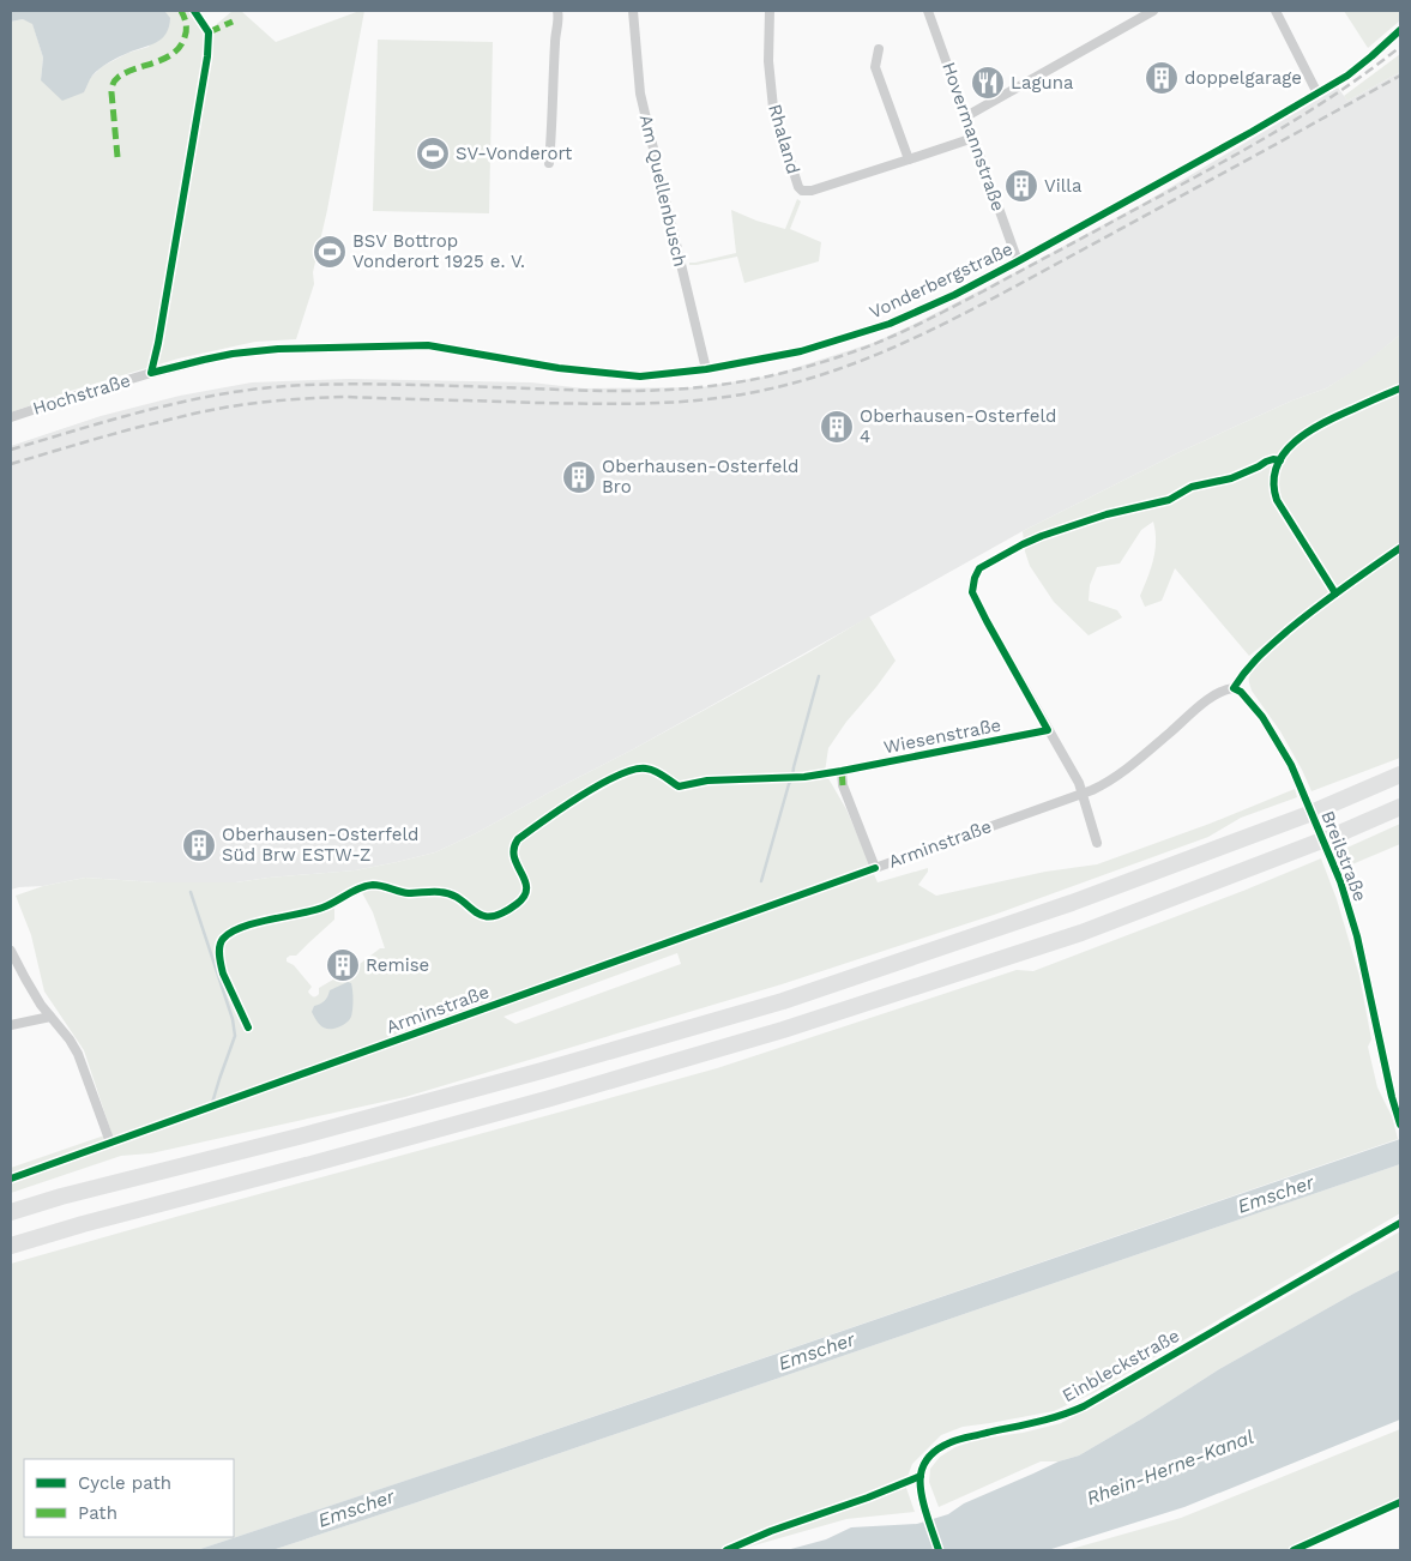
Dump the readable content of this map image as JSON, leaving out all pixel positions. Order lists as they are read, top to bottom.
{
  "streets": {
    "street": [
      "Hovermannstraße",
      "Rhaland",
      "Am Quellenbusch",
      "Vonderbergstraße",
      "Hochstraße",
      "Wiesenstraße",
      "Arminstraße",
      "Breilstraße",
      "Einbleckstraße"
    ]
  },
  "crossings": [
    ["Hovermannstraße", "Rhaland"],
    ["Hovermannstraße", "Vonderbergstraße"],
    ["Am Quellenbusch", "Vonderbergstraße"],
    ["Vonderbergstraße", "Hochstraße"],
    ["Wiesenstraße", "Arminstraße"],
    ["Arminstraße", "Breilstraße"]
  ],
  "water": ["Emscher", "Rhein-Herne-Kanal"],
  "places": {
    "building": [
      "doppelgarage",
      "Villa",
      "Oberhausen-Osterfeld 4",
      "Oberhausen-Osterfeld Bro",
      "Oberhausen-Osterfeld Süd Brw ESTW-Z",
      "Remise"
    ],
    "restaurant": ["Laguna"],
    "sports": ["SV-Vonderort", "BSV Bottrop Vonderort 1925 e. V."]
  },
  "legend": ["Cycle path", "Path"]
}
